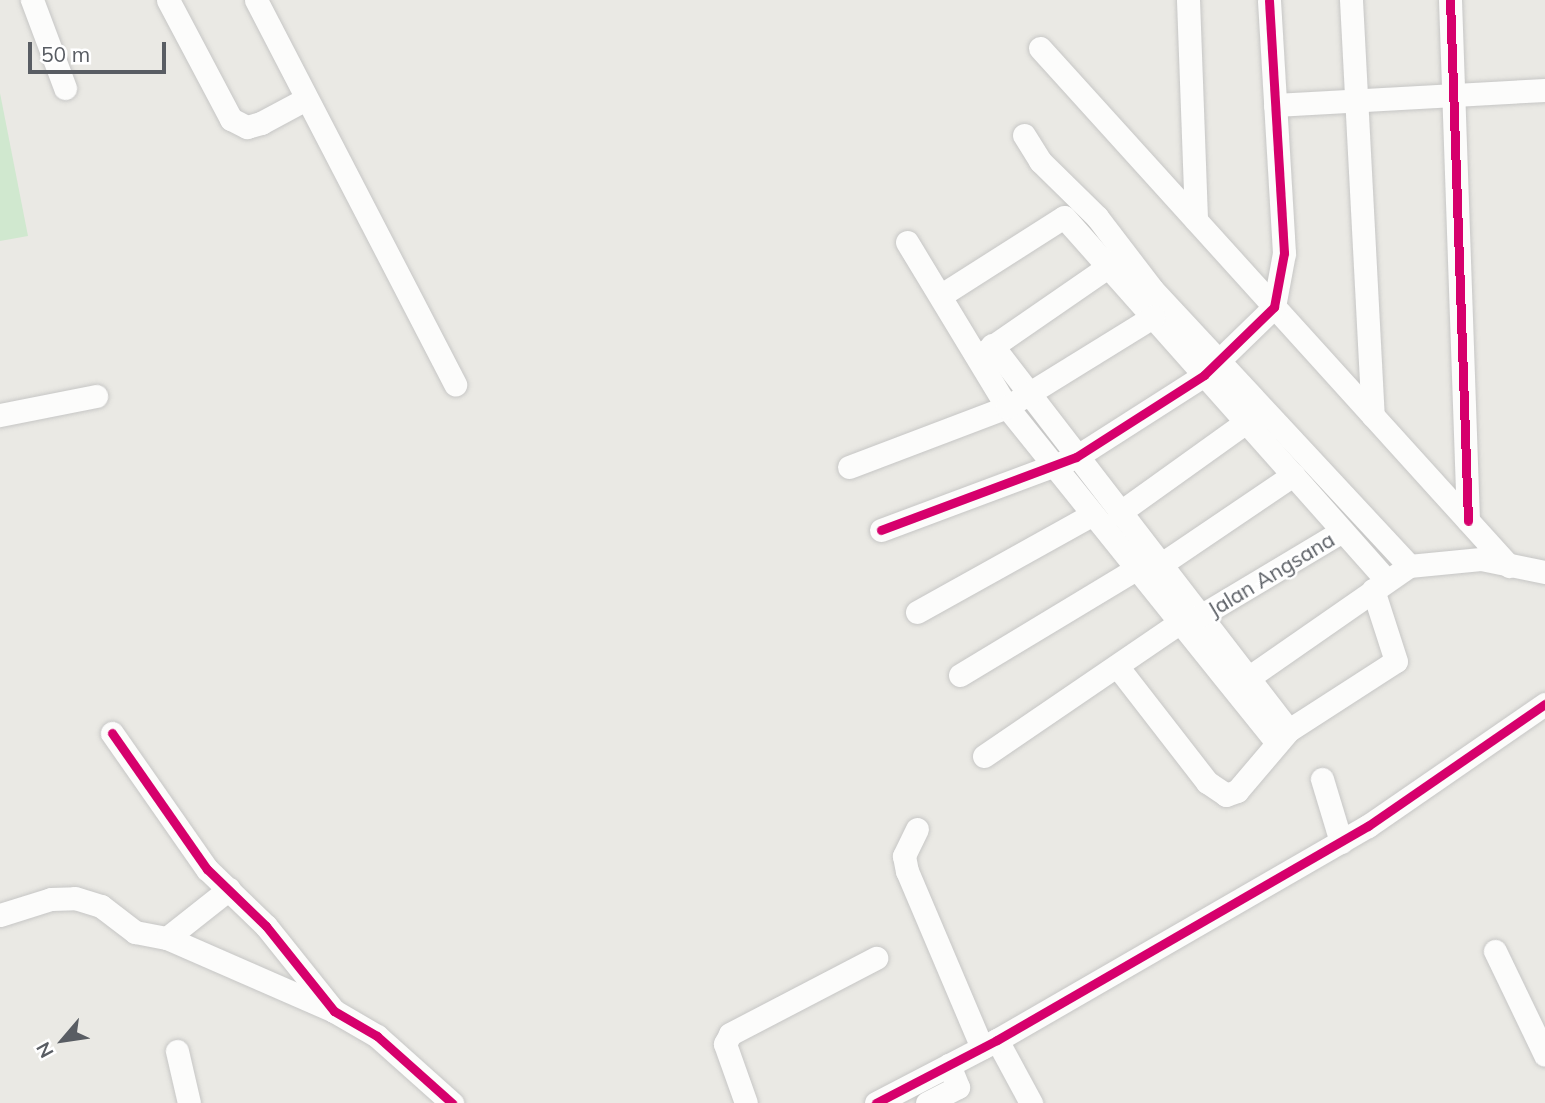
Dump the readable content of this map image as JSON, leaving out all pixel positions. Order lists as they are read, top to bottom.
{
  "streets": {
    "street": ["Jalan Angsana"]
  },
  "scale_bar": "50 m",
  "north": "bottom left"
}
